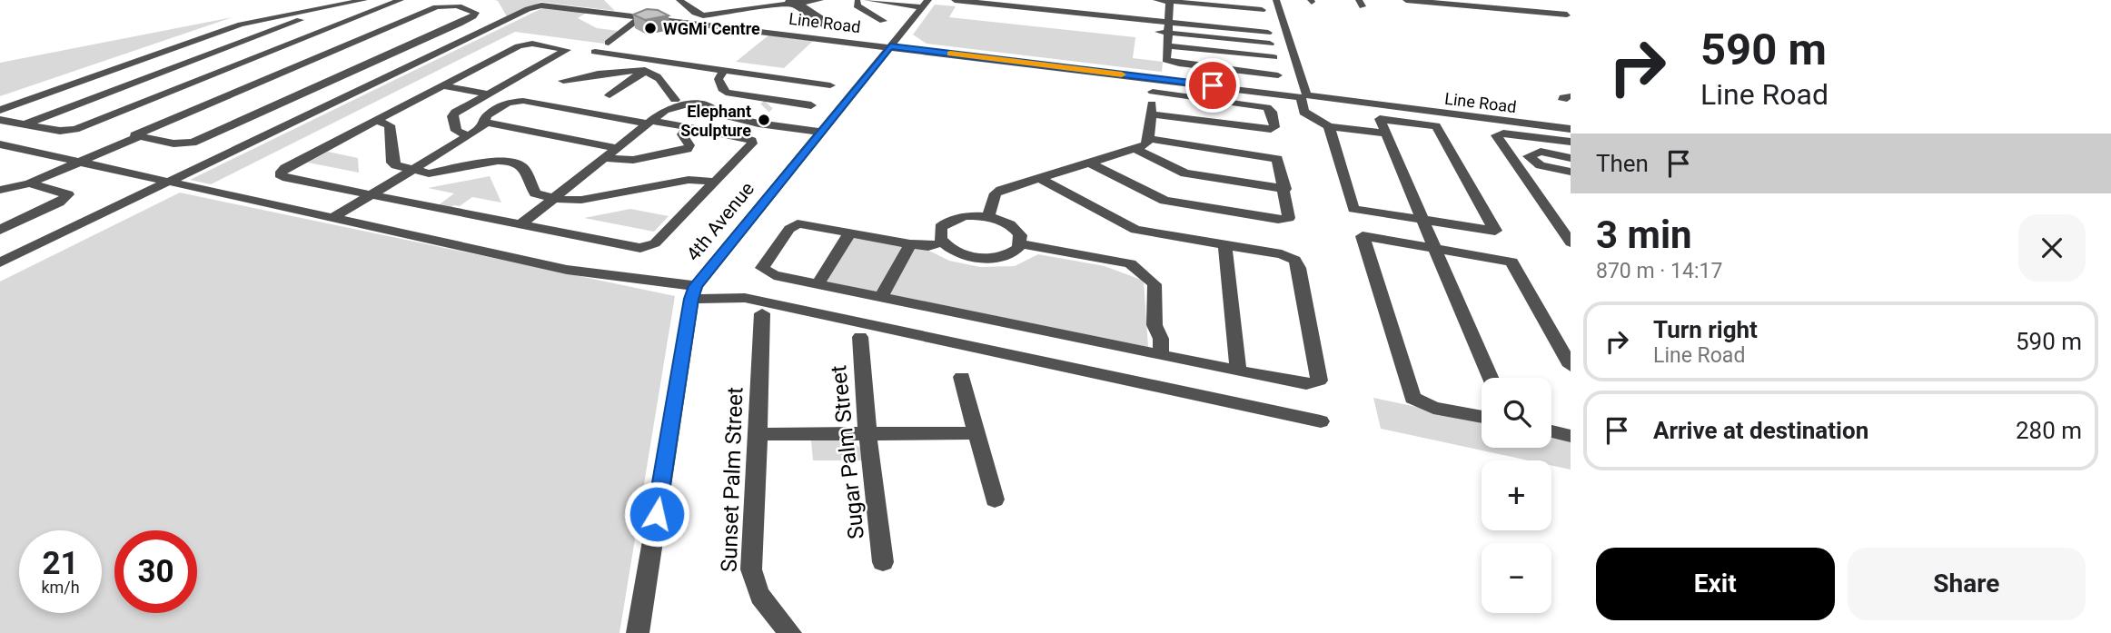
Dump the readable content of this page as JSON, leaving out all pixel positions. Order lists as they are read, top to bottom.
{
  "streets": {
    "street": [
      "Line Road",
      "4th Avenue",
      "Sugar Palm Street",
      "Sunset Palm Street"
    ]
  },
  "crossings": [
    ["Line Road", "4th Avenue"]
  ],
  "places": ["WGMi Centre", "Elephant Sculpture"],
  "page": {
    "turn": ["590 m", "Line Road"],
    "then": "Then",
    "heading": ["3 min", "870 m · 14:17"],
    "list": [
      {
        "name": "Turn right",
        "note": "Line Road",
        "value": "590 m"
      },
      {
        "name": "Arrive at destination",
        "value": "280 m"
      }
    ],
    "map_buttons": ["+", "−"],
    "speed": "21 km/h",
    "limit": "30",
    "buttons": ["Exit", "Share"]
  }
}
